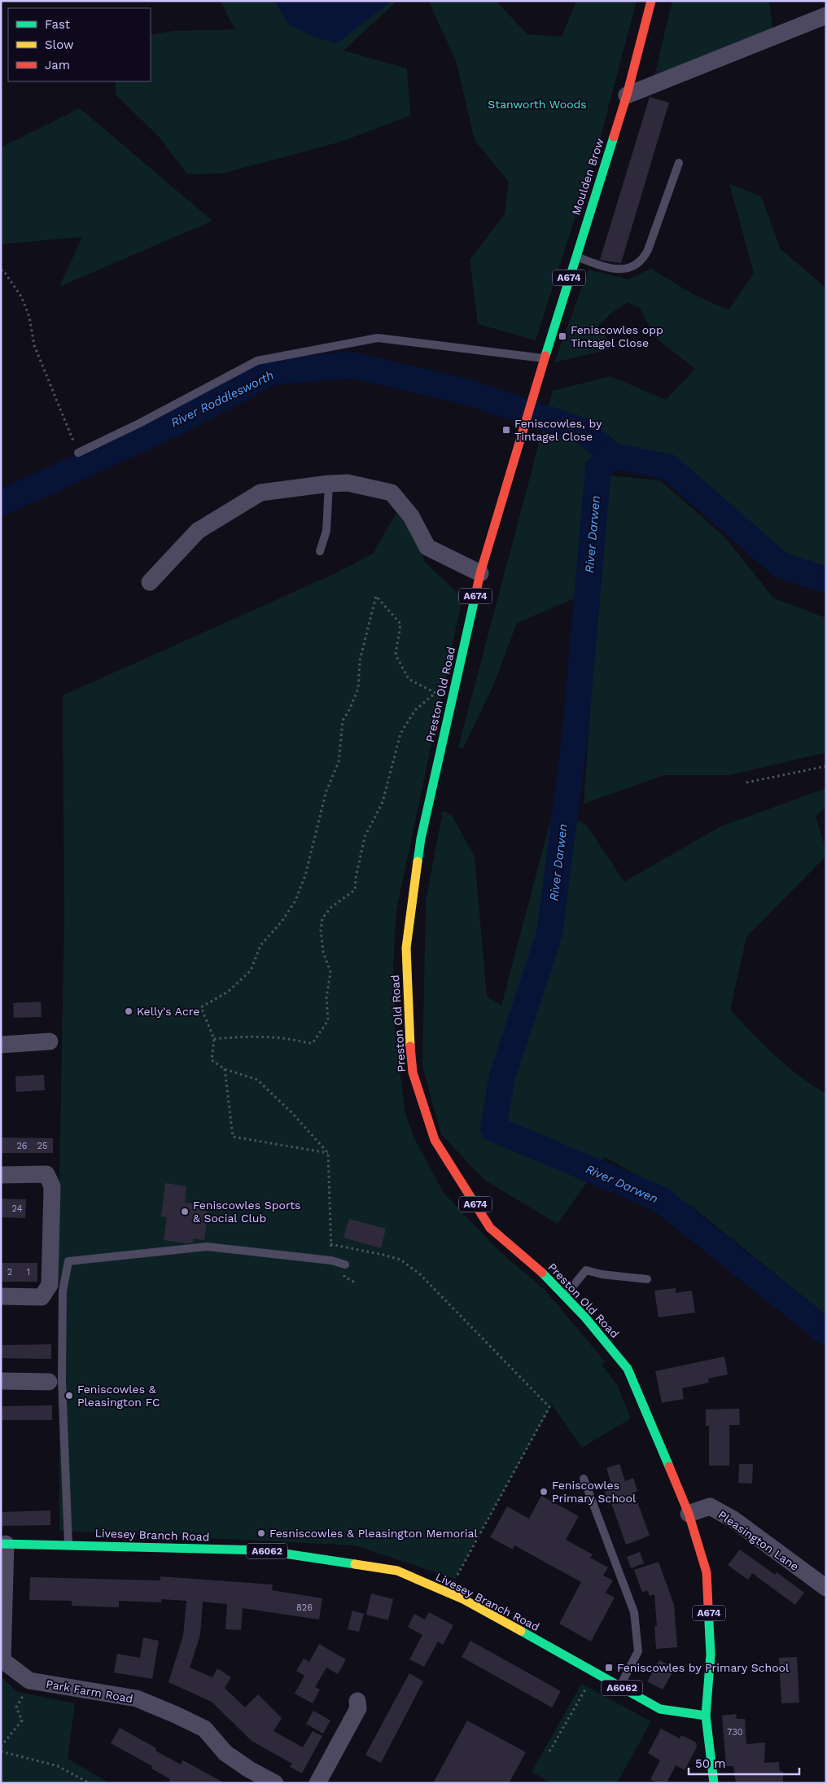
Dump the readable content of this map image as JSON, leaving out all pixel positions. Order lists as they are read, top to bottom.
{
  "streets": {
    "main road": [
      "Moulden Brow",
      "A674",
      "Preston Old Road",
      "Livesey Branch Road",
      "A6062"
    ],
    "street": ["Pleasington Lane", "Park Farm Road"]
  },
  "crossings": [
    ["Moulden Brow", "Preston Old Road"],
    ["Preston Old Road", "Livesey Branch Road"],
    ["Preston Old Road", "Pleasington Lane"],
    ["Livesey Branch Road", "Park Farm Road"]
  ],
  "water": ["River Roddlesworth", "River Darwen"],
  "parks": ["Stanworth Woods"],
  "places": {
    "transit": ["Feniscowles opp Tintagel Close", "Feniscowles, by Tintagel Close", "Feniscowles by Primary School"],
    "other": [
      "Kelly's Acre",
      "Feniscowles Sports & Social Club",
      "Feniscowles & Pleasington FC",
      "Feniscowles Primary School",
      "Fesniscowles & Pleasington Memorial"
    ]
  },
  "house_numbers": [
    "26",
    "25",
    "24",
    "2",
    "1",
    "826",
    "730"
  ],
  "legend": ["Fast", "Slow", "Jam"],
  "scale_bar": "50 m"
}
